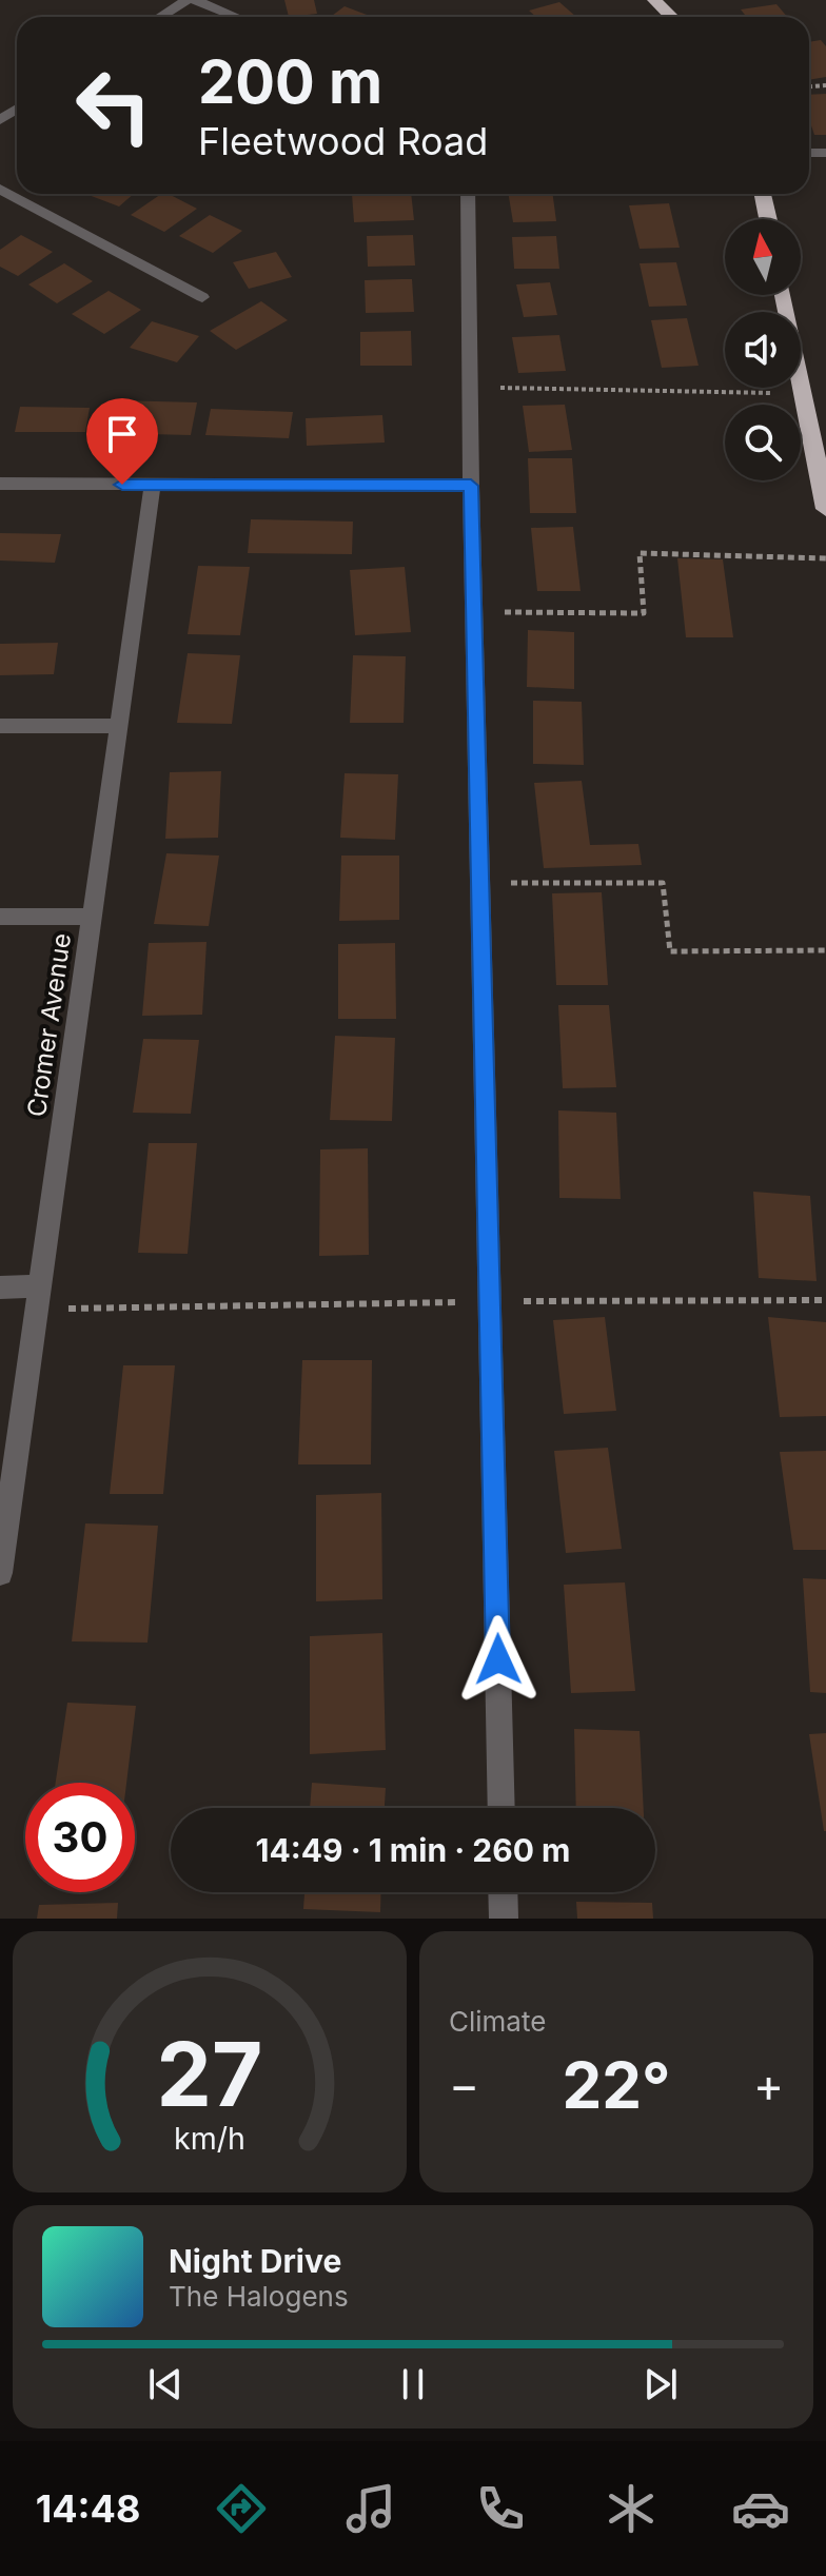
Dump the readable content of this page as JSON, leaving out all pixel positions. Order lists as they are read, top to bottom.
{
  "streets": {
    "street": ["Cromer Avenue"]
  },
  "north": "top",
  "page": {
    "turn": ["200 m", "Fleetwood Road"],
    "limit": "30",
    "trip": "14:49 · 1 min · 260 m",
    "tile": "Climate",
    "heat": ["−", "22°", "+"],
    "song": ["Night Drive", "The Halogens"],
    "tabs": "14:48",
    "gauge": ["27", "km/h"]
  }
}
